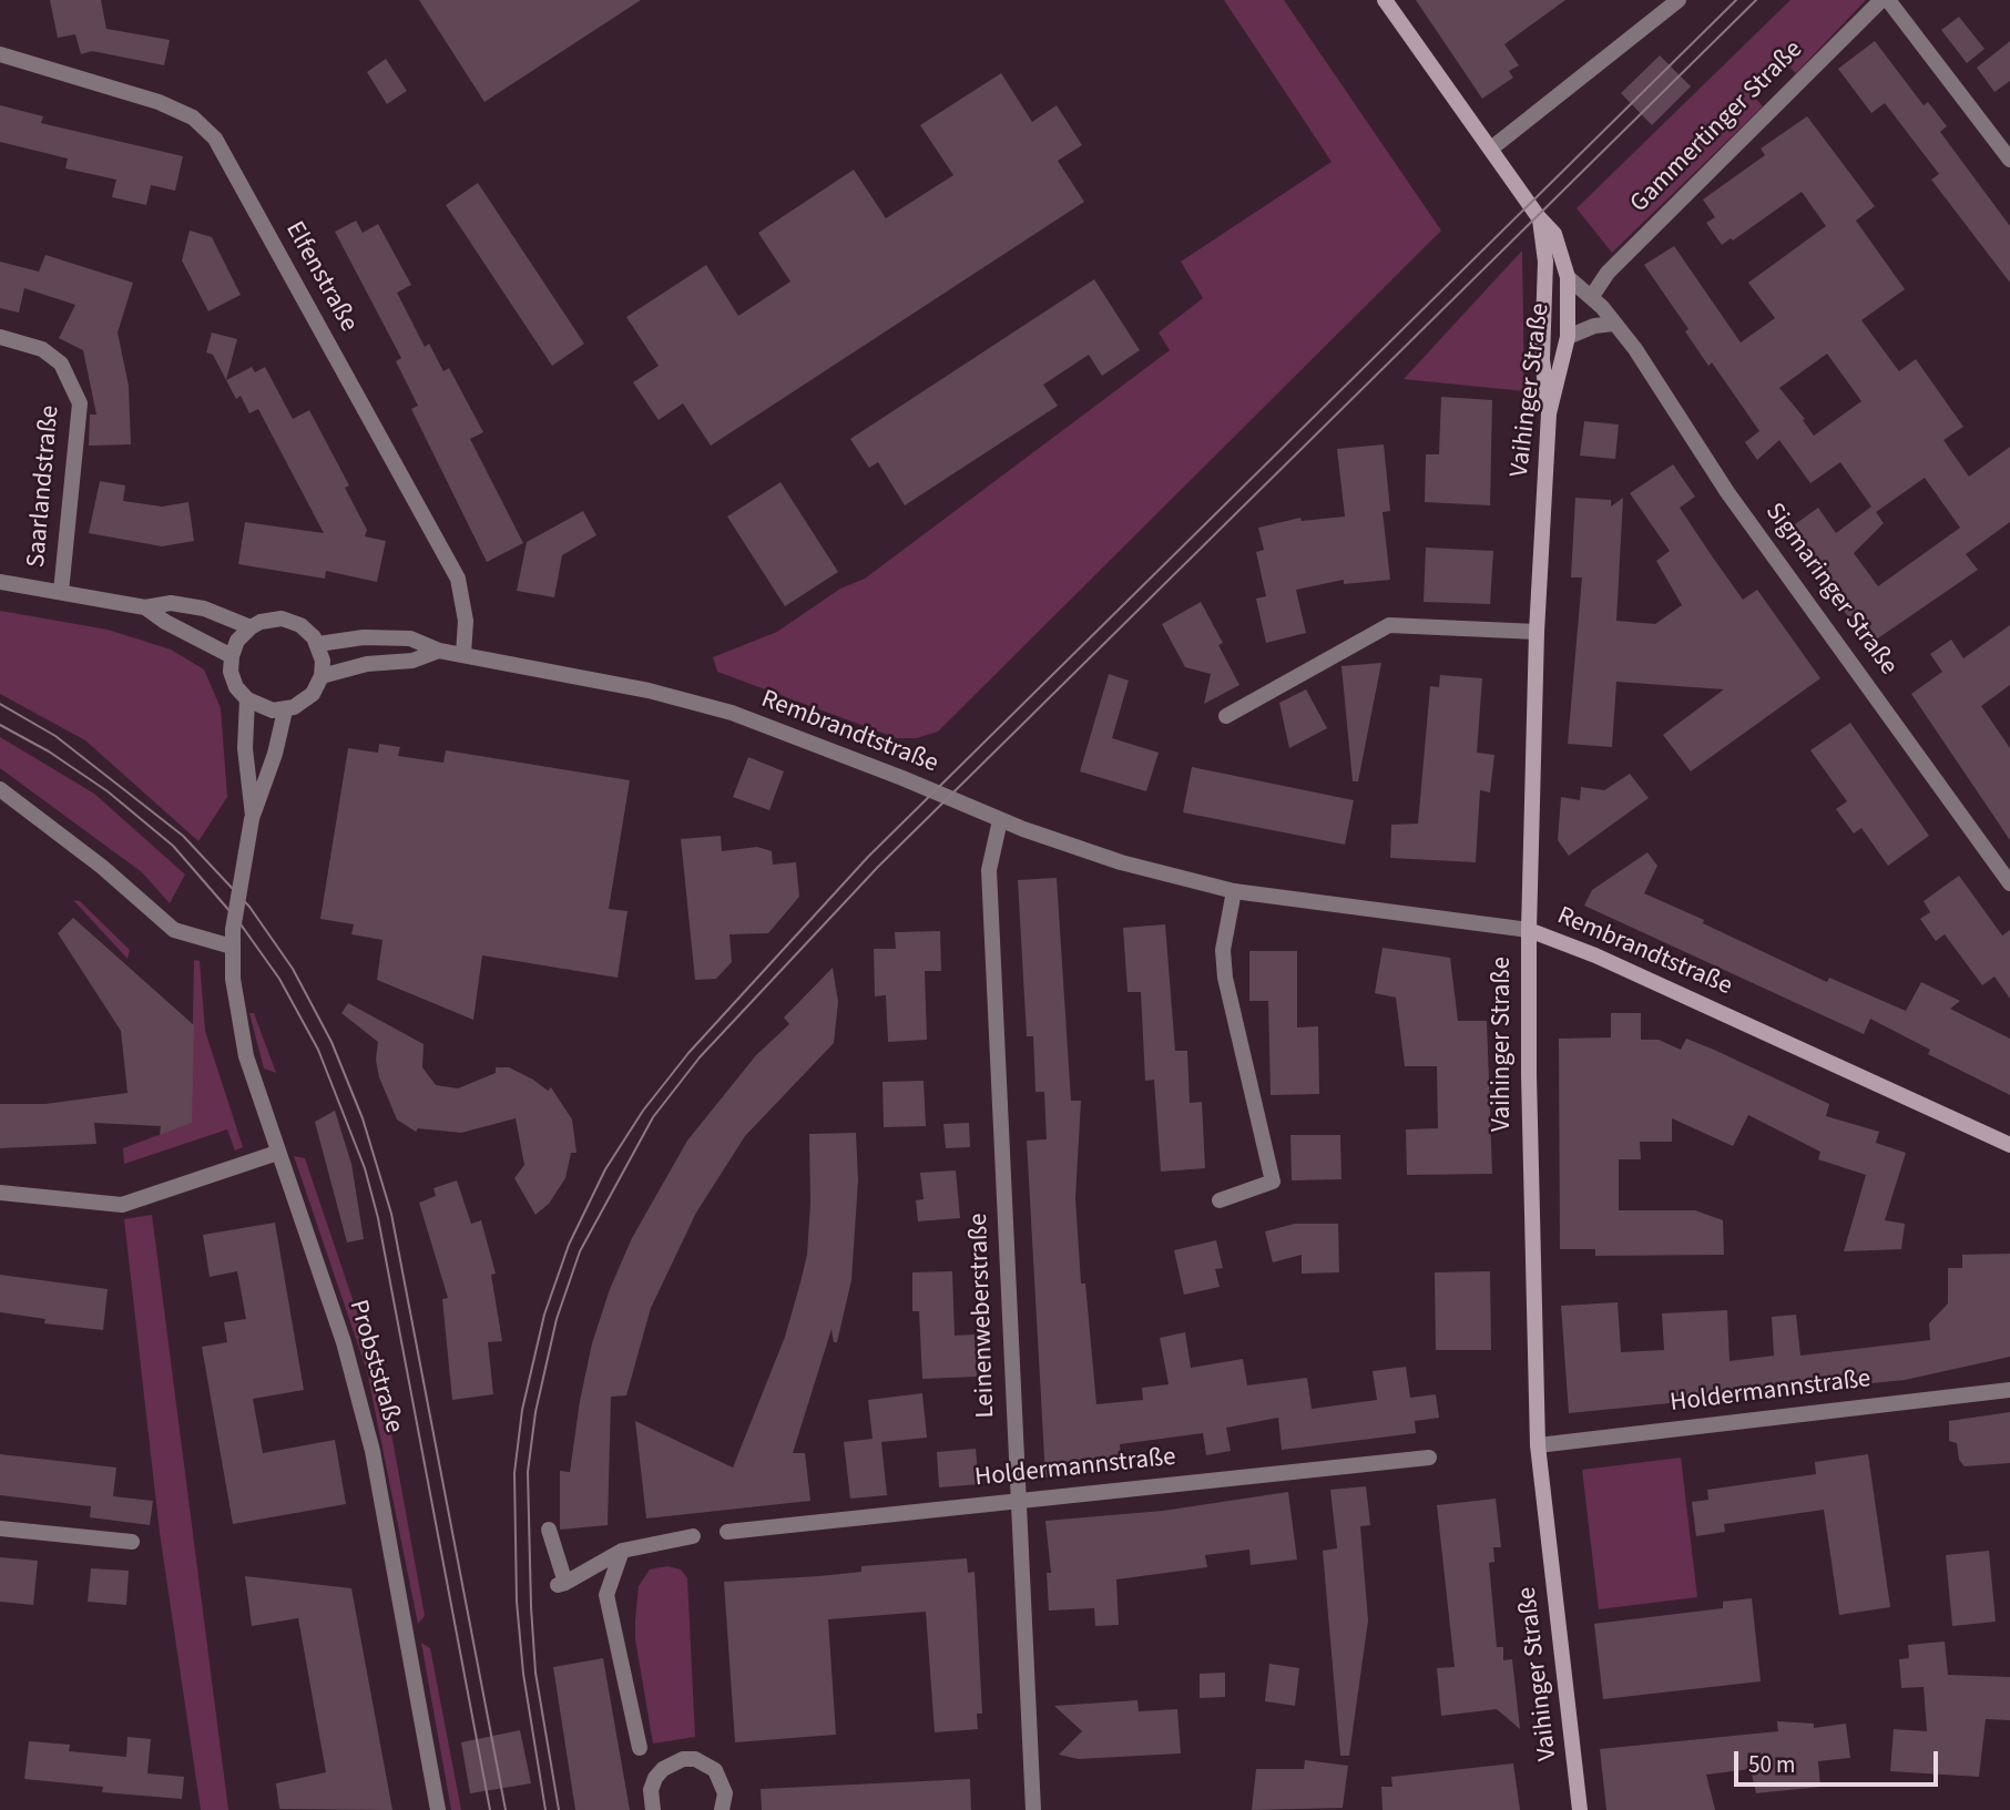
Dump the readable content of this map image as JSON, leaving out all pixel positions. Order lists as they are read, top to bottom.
{
  "streets": {
    "main road": ["Vaihinger Straße", "Rembrandtstraße"],
    "street": [
      "Gammertinger Straße",
      "Elfenstraße",
      "Saarlandstraße",
      "Sigmaringer Straße",
      "Leinenweberstraße",
      "Probststraße",
      "Holdermannstraße"
    ]
  },
  "crossings": [
    ["Gammertinger Straße", "Sigmaringer Straße"],
    ["Elfenstraße", "Rembrandtstraße"],
    ["Vaihinger Straße", "Sigmaringer Straße"],
    ["Vaihinger Straße", "Rembrandtstraße"],
    ["Vaihinger Straße", "Holdermannstraße"],
    ["Rembrandtstraße", "Leinenweberstraße"],
    ["Rembrandtstraße", "Probststraße"],
    ["Leinenweberstraße", "Holdermannstraße"]
  ],
  "scale_bar": "50 m"
}
